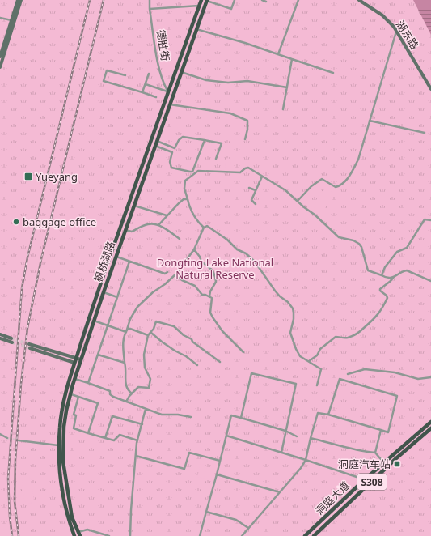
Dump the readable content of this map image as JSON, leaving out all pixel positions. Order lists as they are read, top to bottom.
{
  "streets": {
    "main road": [
      "湖东路",
      "枫桥湖路",
      "S308",
      "洞庭大道"
    ],
    "street": ["德胜街"]
  },
  "crossings": [
    ["德胜街", "枫桥湖路"]
  ],
  "parks": ["Dongting Lake National Natural Reserve"],
  "places": {
    "transit": ["Yueyang", "洞庭汽车站"],
    "other": ["baggage office"]
  }
}
